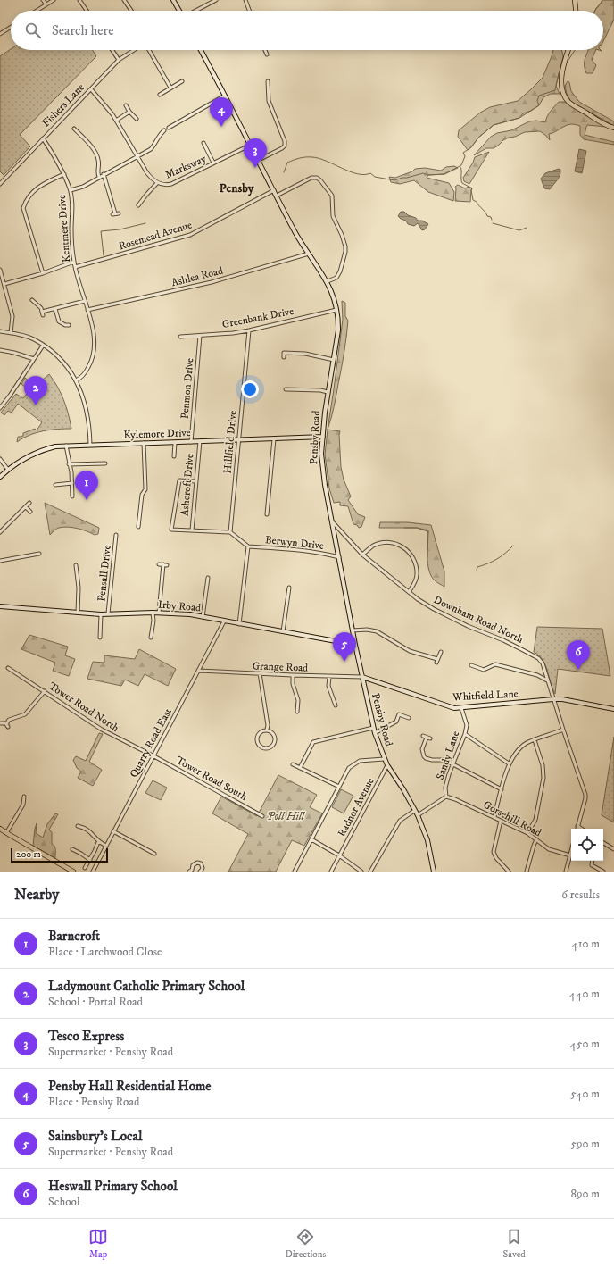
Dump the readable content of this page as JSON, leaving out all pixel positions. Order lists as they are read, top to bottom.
{
  "streets": {
    "street": [
      "Fishers Lane",
      "Marksway",
      "Kentmere Drive",
      "Rosemead Avenue",
      "Ashlea Road",
      "Greenbank Drive",
      "Penmon Drive",
      "Kylemore Drive",
      "Pensby Road",
      "Hillfield Drive",
      "Ashcroft Drive",
      "Berwyn Drive",
      "Pensall Drive",
      "Irby Road",
      "Downham Road North",
      "Grange Road",
      "Whitfield Lane",
      "Tower Road North",
      "Quarry Road East",
      "Sandy Lane",
      "Tower Road South",
      "Radnor Avenue",
      "Gorsehill Road"
    ]
  },
  "crossings": [
    ["Fishers Lane", "Marksway"],
    ["Fishers Lane", "Kentmere Drive"],
    ["Marksway", "Pensby Road"],
    ["Kentmere Drive", "Rosemead Avenue"],
    ["Kentmere Drive", "Ashlea Road"],
    ["Rosemead Avenue", "Pensby Road"],
    ["Ashlea Road", "Pensby Road"],
    ["Greenbank Drive", "Penmon Drive"],
    ["Greenbank Drive", "Pensby Road"],
    ["Greenbank Drive", "Hillfield Drive"],
    ["Penmon Drive", "Kylemore Drive"],
    ["Kylemore Drive", "Pensby Road"],
    ["Kylemore Drive", "Hillfield Drive"],
    ["Kylemore Drive", "Ashcroft Drive"],
    ["Pensby Road", "Berwyn Drive"],
    ["Pensby Road", "Irby Road"],
    ["Pensby Road", "Downham Road North"],
    ["Pensby Road", "Grange Road"],
    ["Pensby Road", "Whitfield Lane"],
    ["Pensby Road", "Sandy Lane"],
    ["Pensby Road", "Radnor Avenue"],
    ["Pensall Drive", "Irby Road"],
    ["Irby Road", "Quarry Road East"],
    ["Downham Road North", "Whitfield Lane"],
    ["Grange Road", "Whitfield Lane"],
    ["Grange Road", "Quarry Road East"],
    ["Whitfield Lane", "Sandy Lane"],
    ["Tower Road North", "Quarry Road East"],
    ["Tower Road North", "Tower Road South"],
    ["Quarry Road East", "Tower Road South"],
    ["Sandy Lane", "Gorsehill Road"]
  ],
  "districts": ["Pensby"],
  "parks": ["Poll Hill"],
  "scale_bar": "200 m",
  "page": {
    "search": "Search here",
    "pins": [
      "4",
      "3",
      "2",
      "1",
      "5",
      "6"
    ],
    "scale": "200 m",
    "heading": ["Nearby", "6 results"],
    "list": [
      {
        "mark": "1",
        "name": "Barncroft",
        "note": "Place · Larchwood Close",
        "value": "410 m"
      },
      {
        "mark": "2",
        "name": "Ladymount Catholic Primary School",
        "note": "School · Portal Road",
        "value": "440 m"
      },
      {
        "mark": "3",
        "name": "Tesco Express",
        "note": "Supermarket · Pensby Road",
        "value": "450 m"
      },
      {
        "mark": "4",
        "name": "Pensby Hall Residential Home",
        "note": "Place · Pensby Road",
        "value": "540 m"
      },
      {
        "mark": "5",
        "name": "Sainsbury's Local",
        "note": "Supermarket · Pensby Road",
        "value": "590 m"
      },
      {
        "mark": "6",
        "name": "Heswall Primary School",
        "note": "School",
        "value": "890 m"
      }
    ],
    "nav": ["Map", "Directions", "Saved"]
  }
}
